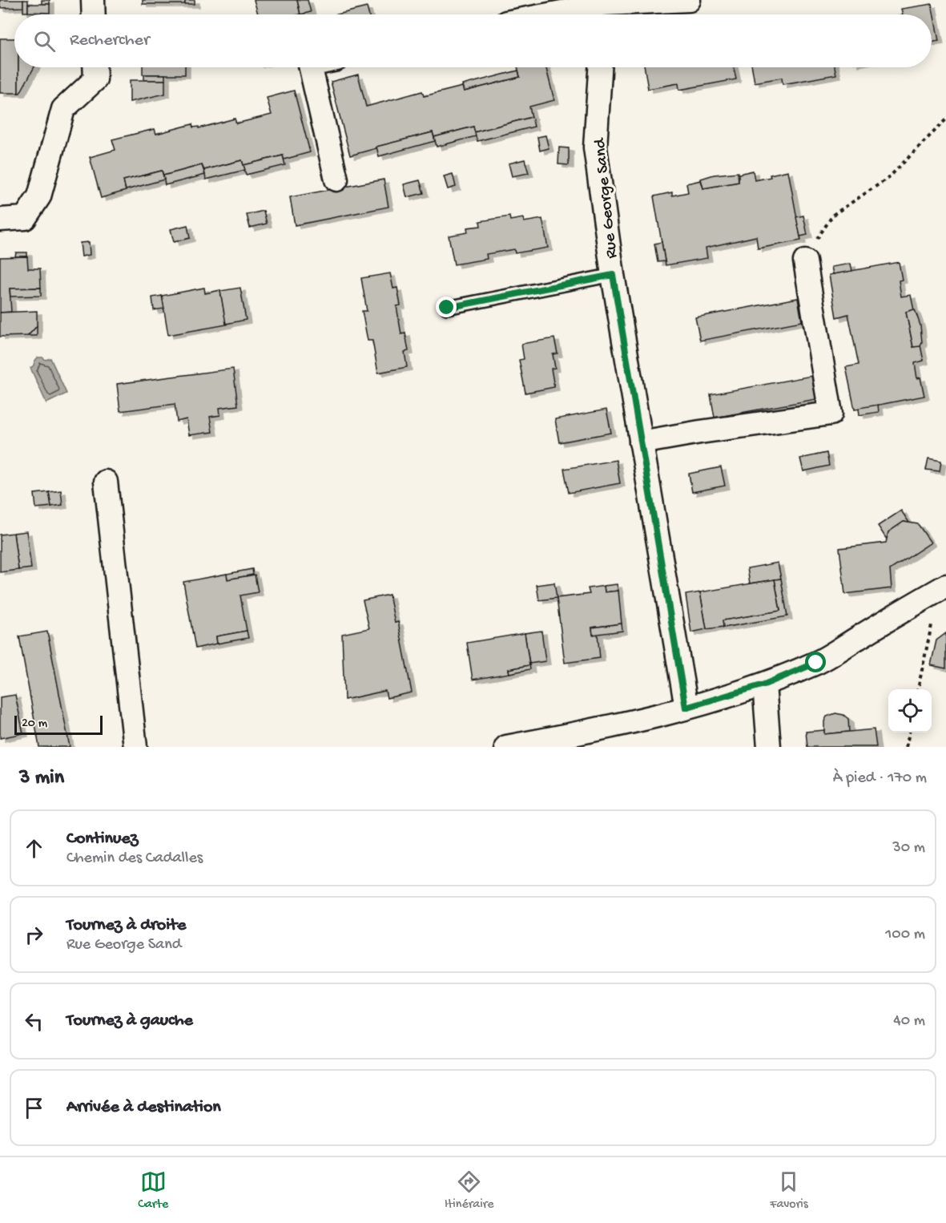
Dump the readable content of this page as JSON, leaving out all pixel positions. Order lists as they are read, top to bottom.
{
  "streets": {
    "street": ["Rue George Sand"]
  },
  "scale_bar": "20 m",
  "page": {
    "search": "Rechercher",
    "scale": "20 m",
    "heading": ["3 min", "À pied · 170 m"],
    "list": [
      ["Continuez", "Chemin des Cadalles", "30 m"],
      ["Tournez à droite", "Rue George Sand", "100 m"],
      ["Tournez à gauche", "40 m"],
      "Arrivée à destination"
    ],
    "nav": ["Carte", "Itinéraire", "Favoris"]
  }
}
